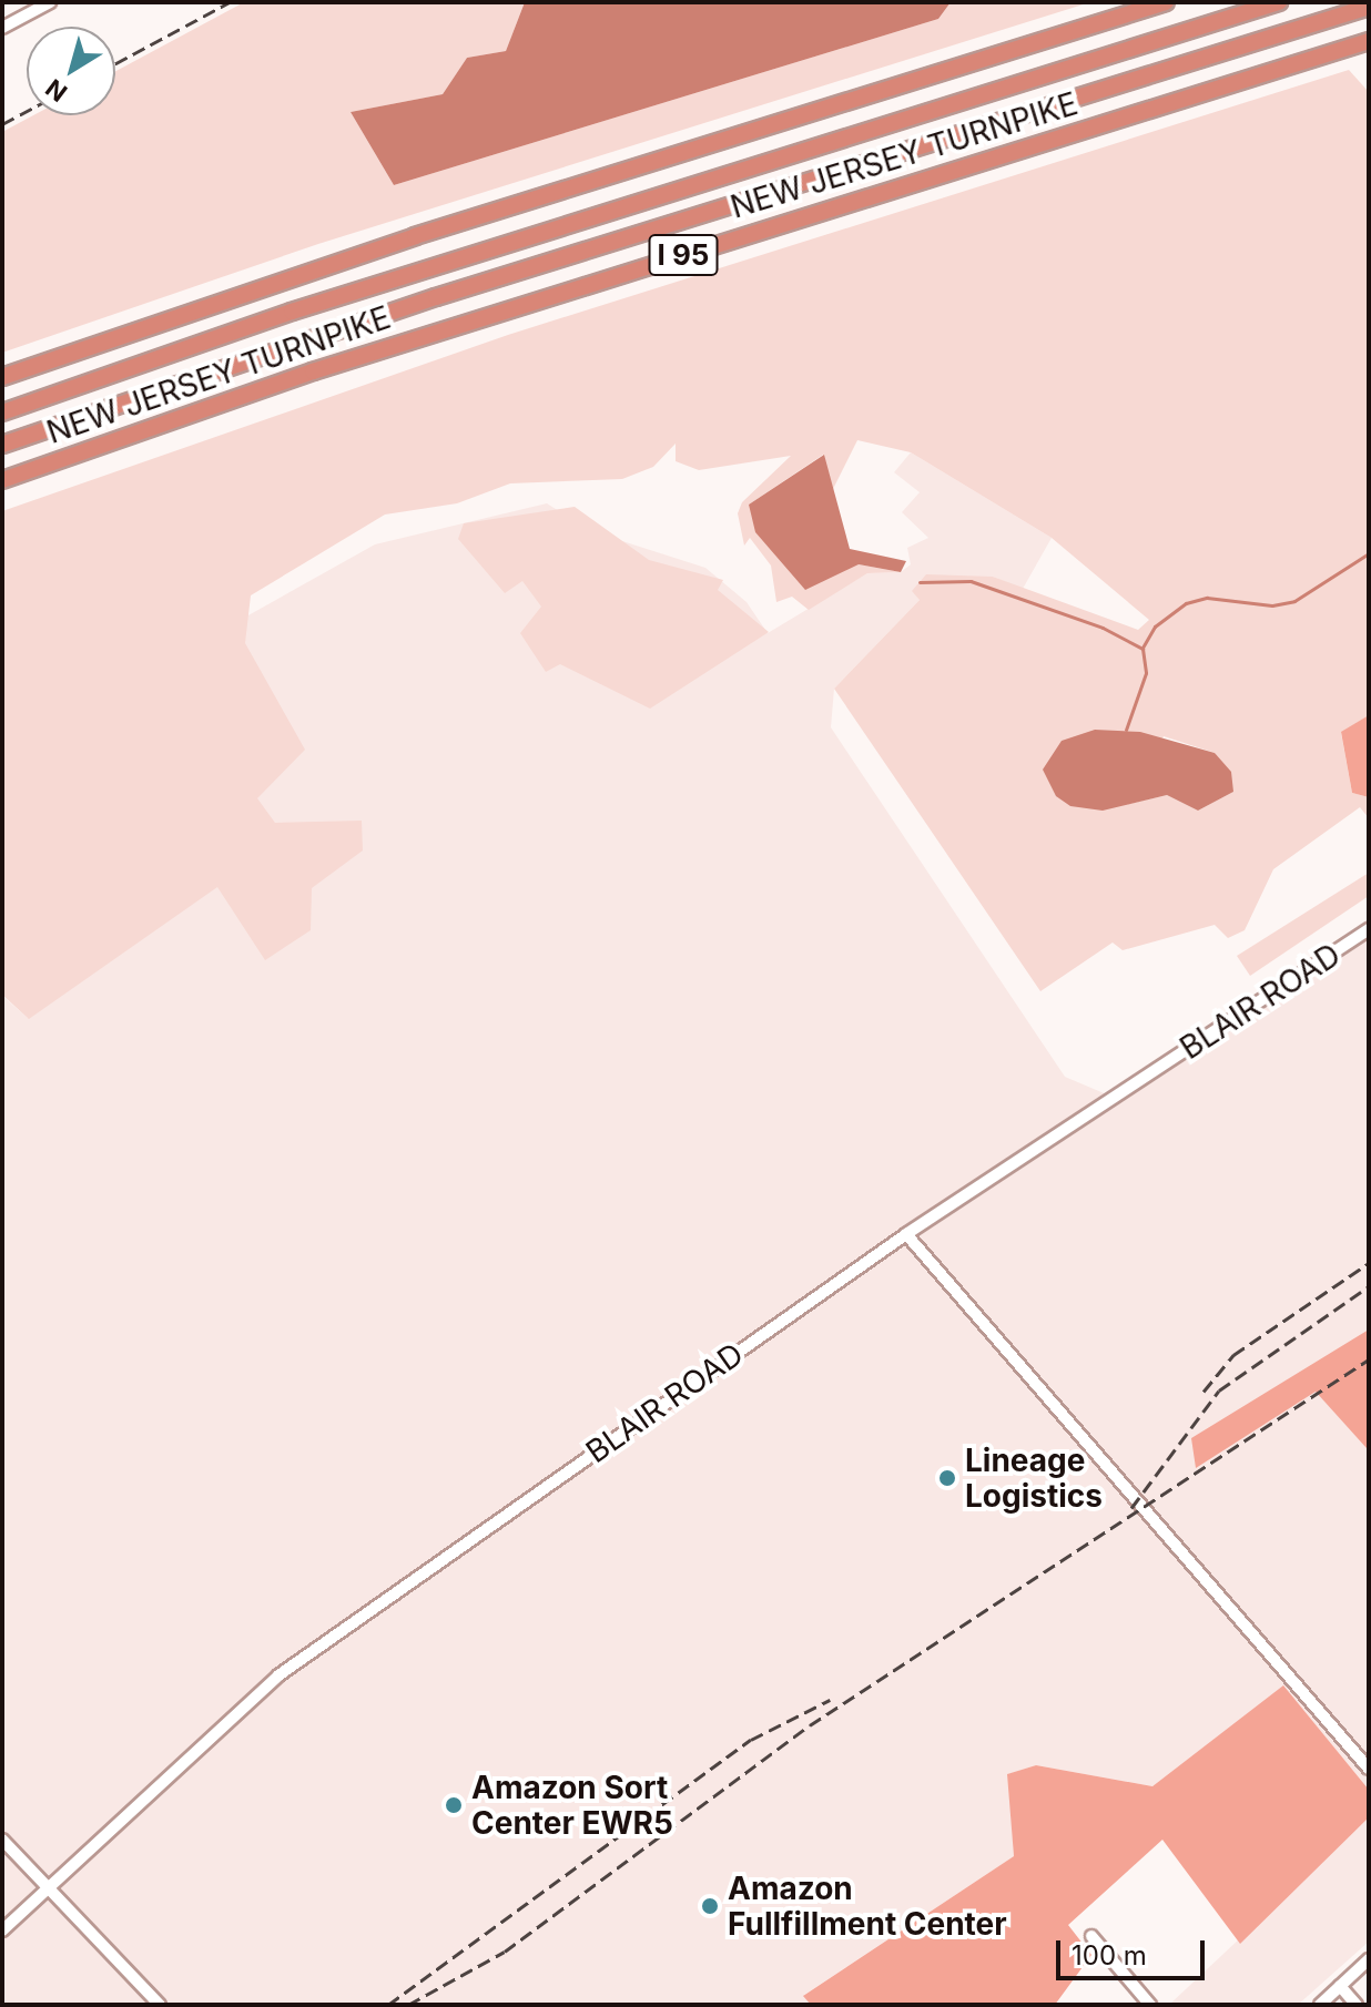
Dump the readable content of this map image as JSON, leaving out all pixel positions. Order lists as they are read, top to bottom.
{
  "streets": {
    "highway": ["NEW JERSEY TURNPIKE", "I 95"],
    "street": ["BLAIR ROAD"]
  },
  "places": ["Lineage Logistics", "Amazon Sort Center EWR5", "Amazon Fullfillment Center"],
  "scale_bar": "100 m",
  "north": "bottom left"
}
